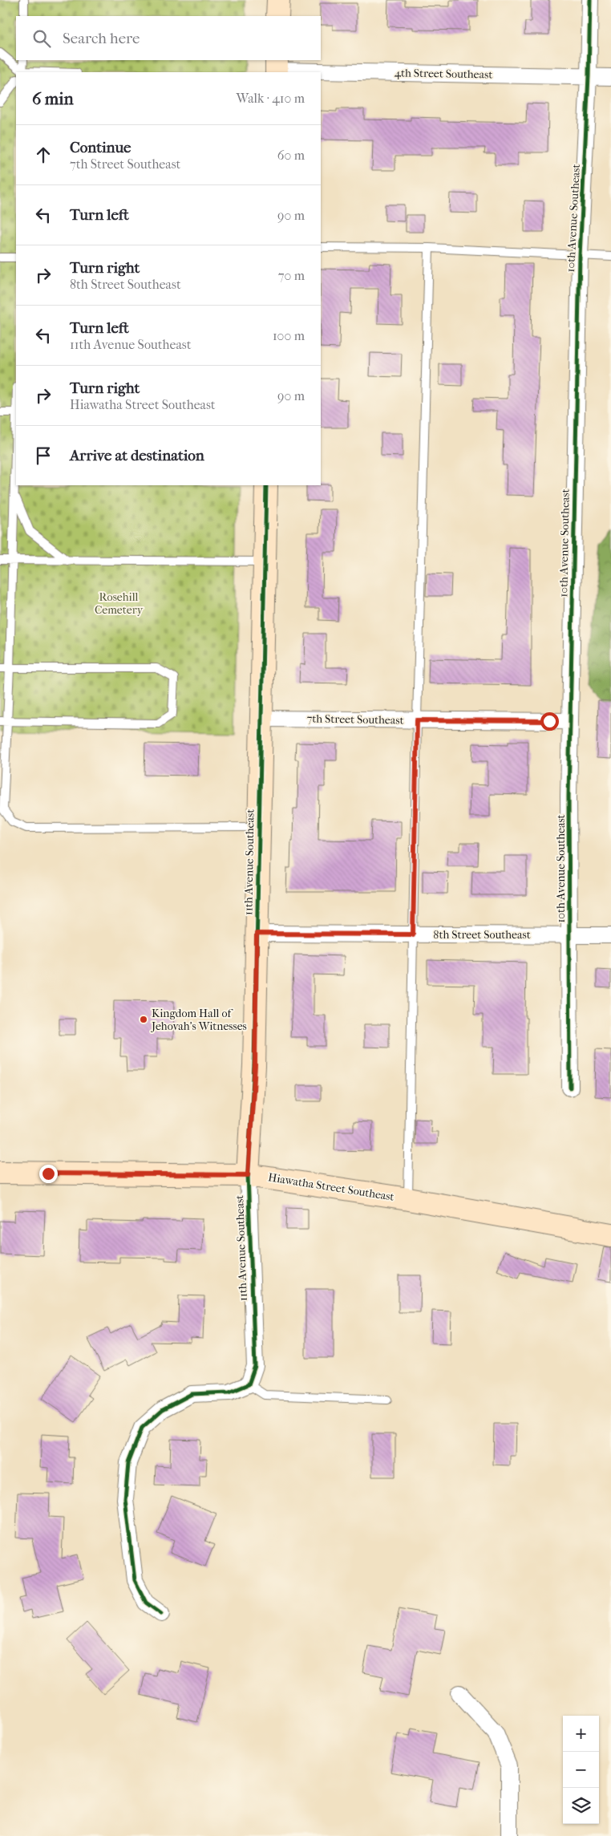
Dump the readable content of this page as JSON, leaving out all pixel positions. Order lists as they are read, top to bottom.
{
  "streets": {
    "street": [
      "4th Street Southeast",
      "10th Avenue Southeast",
      "7th Street Southeast",
      "11th Avenue Southeast",
      "8th Street Southeast",
      "Hiawatha Street Southeast"
    ]
  },
  "crossings": [
    ["4th Street Southeast", "10th Avenue Southeast"],
    ["10th Avenue Southeast", "7th Street Southeast"],
    ["10th Avenue Southeast", "8th Street Southeast"],
    ["7th Street Southeast", "11th Avenue Southeast"],
    ["11th Avenue Southeast", "8th Street Southeast"],
    ["11th Avenue Southeast", "Hiawatha Street Southeast"]
  ],
  "parks": ["Rosehill Cemetery"],
  "places": ["Kingdom Hall of Jehovah’s Witnesses"],
  "page": {
    "search": "Search here",
    "heading": ["6 min", "Walk · 410 m"],
    "list": [
      ["Continue", "7th Street Southeast", "60 m"],
      ["Turn left", "90 m"],
      ["Turn right", "8th Street Southeast", "70 m"],
      ["Turn left", "11th Avenue Southeast", "100 m"],
      ["Turn right", "Hiawatha Street Southeast", "90 m"],
      "Arrive at destination"
    ],
    "map_buttons": ["+", "−"]
  }
}
